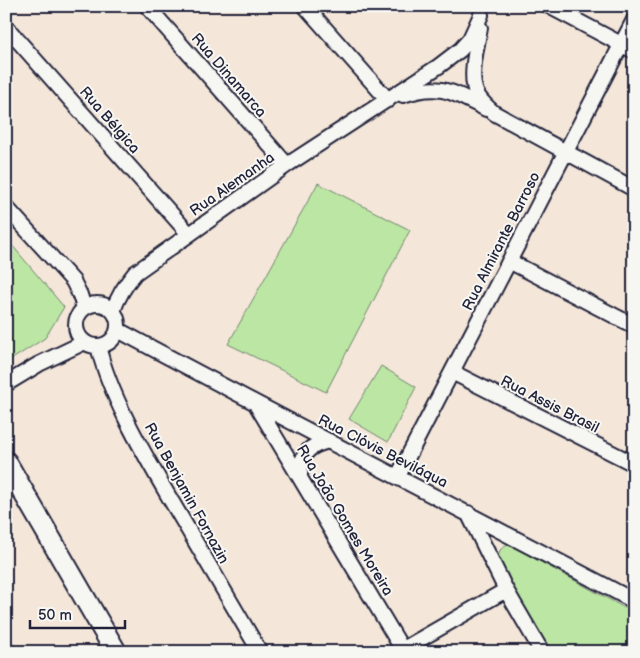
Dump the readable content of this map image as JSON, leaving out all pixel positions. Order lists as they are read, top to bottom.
{
  "streets": {
    "street": [
      "Rua Dinamarca",
      "Rua Bélgica",
      "Rua Alemanha",
      "Rua Almirante Barroso",
      "Rua Assis Brasil",
      "Rua Clóvis Beviláqua",
      "Rua Benjamin Fornazin",
      "Rua João Gomes Moreira"
    ]
  },
  "crossings": [
    ["Rua Dinamarca", "Rua Alemanha"],
    ["Rua Bélgica", "Rua Alemanha"],
    ["Rua Alemanha", "Rua Almirante Barroso"],
    ["Rua Alemanha", "Rua Clóvis Beviláqua"],
    ["Rua Alemanha", "Rua Benjamin Fornazin"],
    ["Rua Almirante Barroso", "Rua Assis Brasil"],
    ["Rua Almirante Barroso", "Rua Clóvis Beviláqua"],
    ["Rua Clóvis Beviláqua", "Rua Benjamin Fornazin"],
    ["Rua Clóvis Beviláqua", "Rua João Gomes Moreira"]
  ],
  "scale_bar": "50 m"
}
